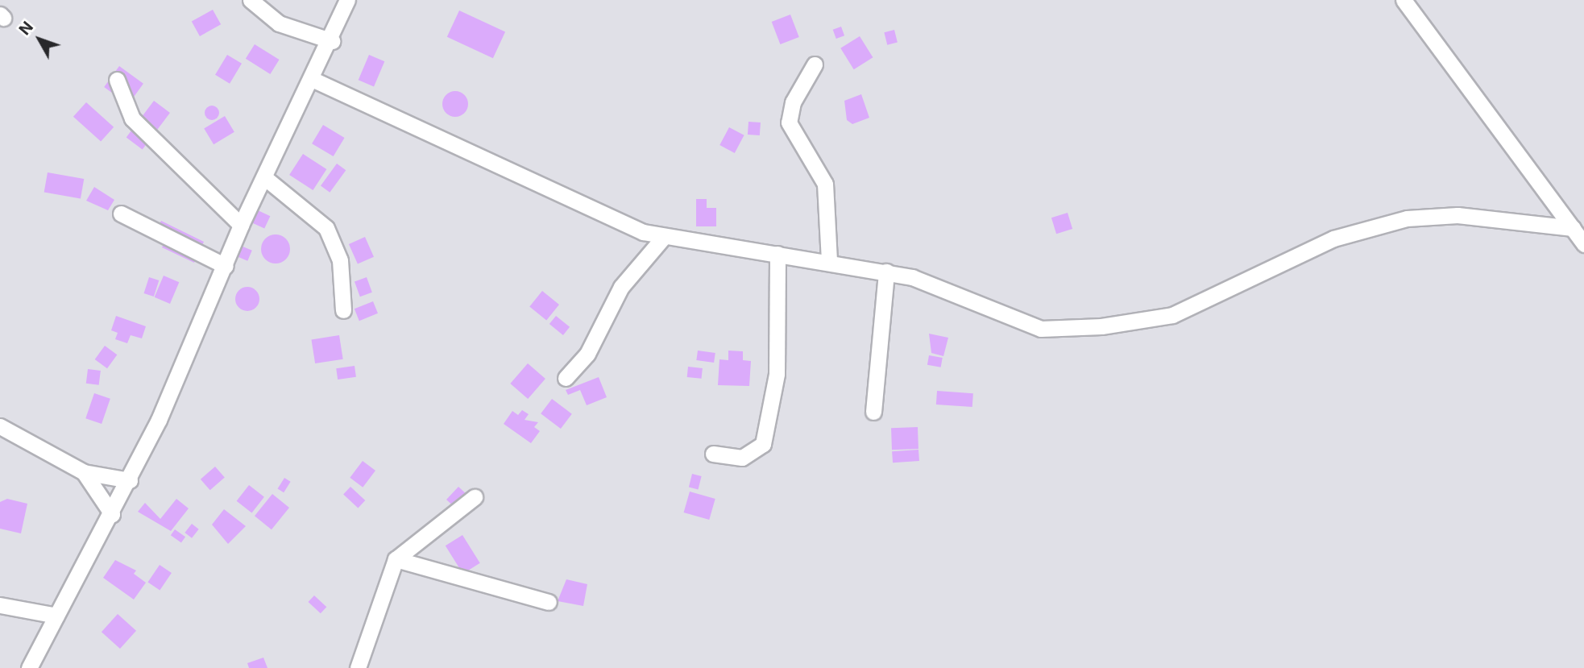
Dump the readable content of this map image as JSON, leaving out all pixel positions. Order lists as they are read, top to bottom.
{
  "north": "top left"
}
